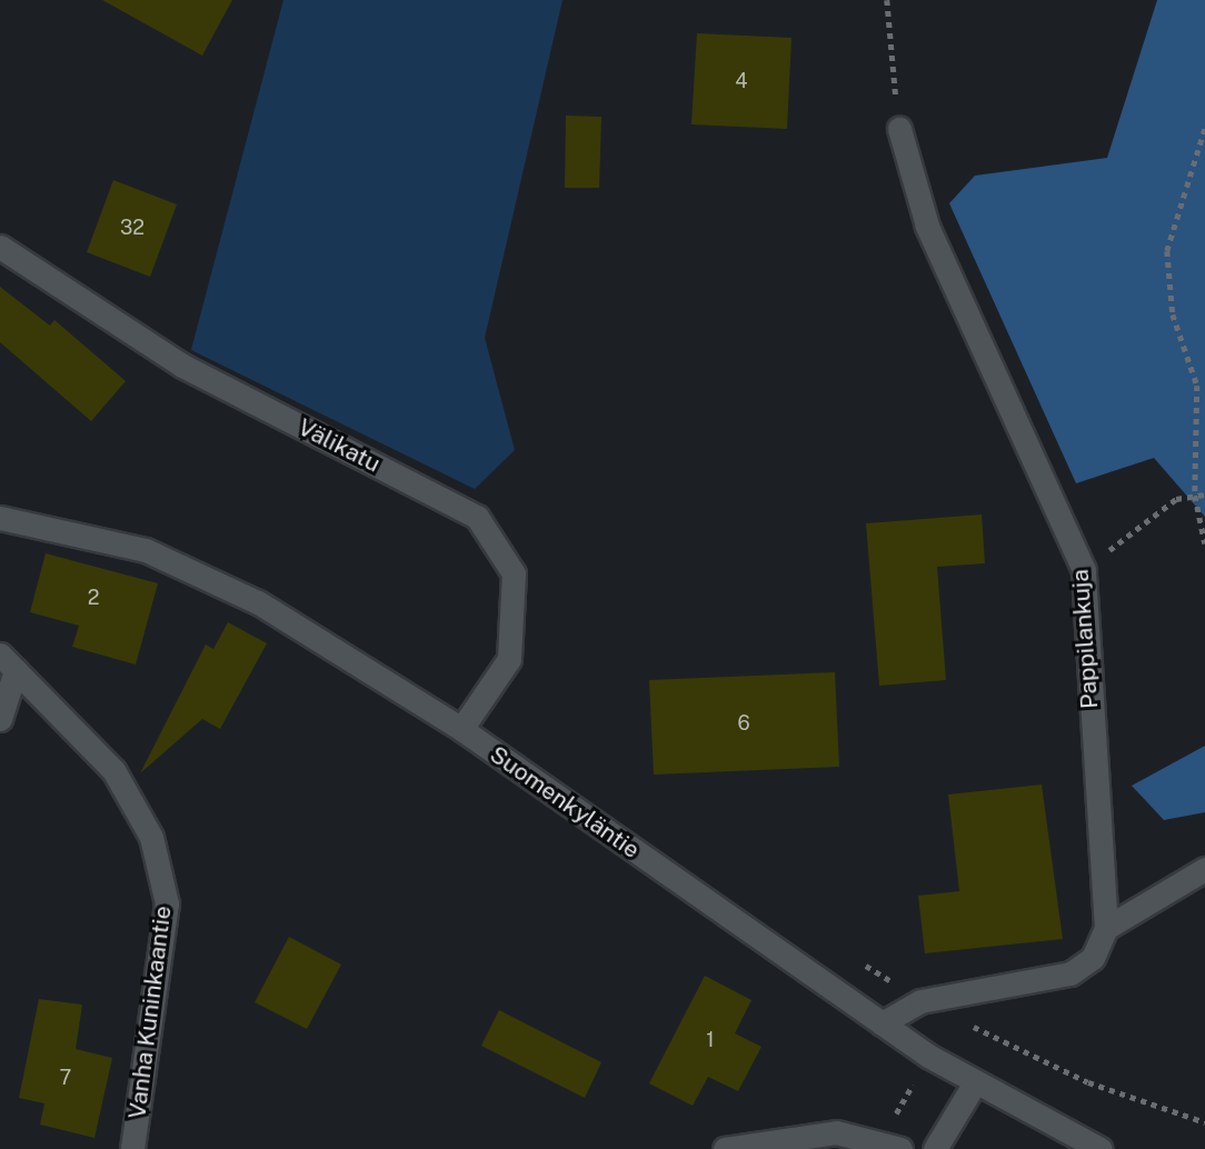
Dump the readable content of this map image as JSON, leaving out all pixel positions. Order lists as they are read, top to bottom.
{
  "streets": {
    "street": [
      "Välikatu",
      "Pappilankuja",
      "Suomenkyläntie",
      "Vanha Kuninkaantie"
    ]
  },
  "crossings": [
    ["Välikatu", "Suomenkyläntie"]
  ],
  "house_numbers": [
    "4",
    "32",
    "2",
    "6",
    "1",
    "7"
  ]
}
